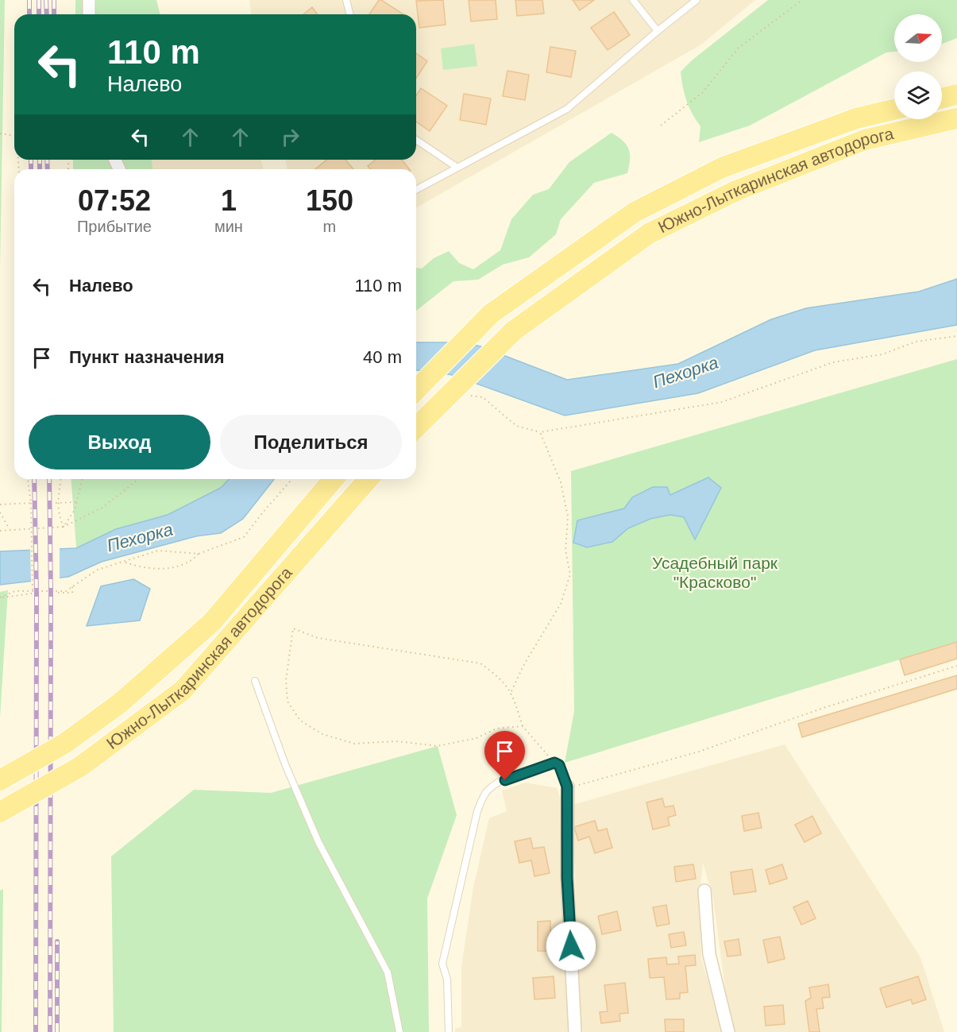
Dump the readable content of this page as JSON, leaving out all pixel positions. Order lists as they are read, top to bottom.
{
  "streets": {
    "main road": ["Южно-Лыткаринская автодорога"]
  },
  "water": ["Пехорка"],
  "parks": ["Усадебный парк \"Красково\""],
  "north": "right",
  "page": {
    "turn": ["110 m", "Налево"],
    "eta": [
      "07:52",
      "Прибытие",
      "1",
      "мин",
      "150",
      "m"
    ],
    "list": [
      {
        "name": "Налево",
        "value": "110 m"
      },
      {
        "name": "Пункт назначения",
        "value": "40 m"
      }
    ],
    "buttons": ["Выход", "Поделиться"]
  }
}
